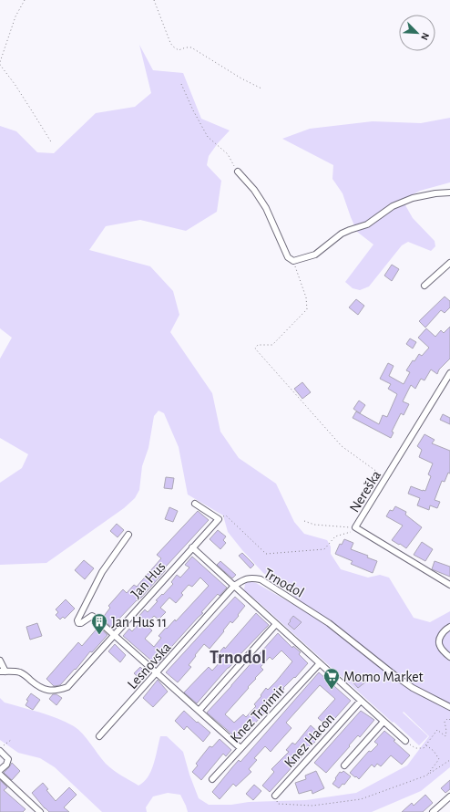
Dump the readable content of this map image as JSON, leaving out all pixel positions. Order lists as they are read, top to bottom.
{
  "streets": {
    "street": [
      "Nereška",
      "Jan Hus",
      "Trnodol",
      "Lesnovska",
      "Knez Trpimir",
      "Knez Hacon"
    ]
  },
  "crossings": [
    ["Trnodol", "Lesnovska"]
  ],
  "districts": ["Trnodol"],
  "places": {
    "building": ["Jan Hus 11"],
    "supermarket": ["Momo Market"]
  },
  "north": "bottom right"
}
